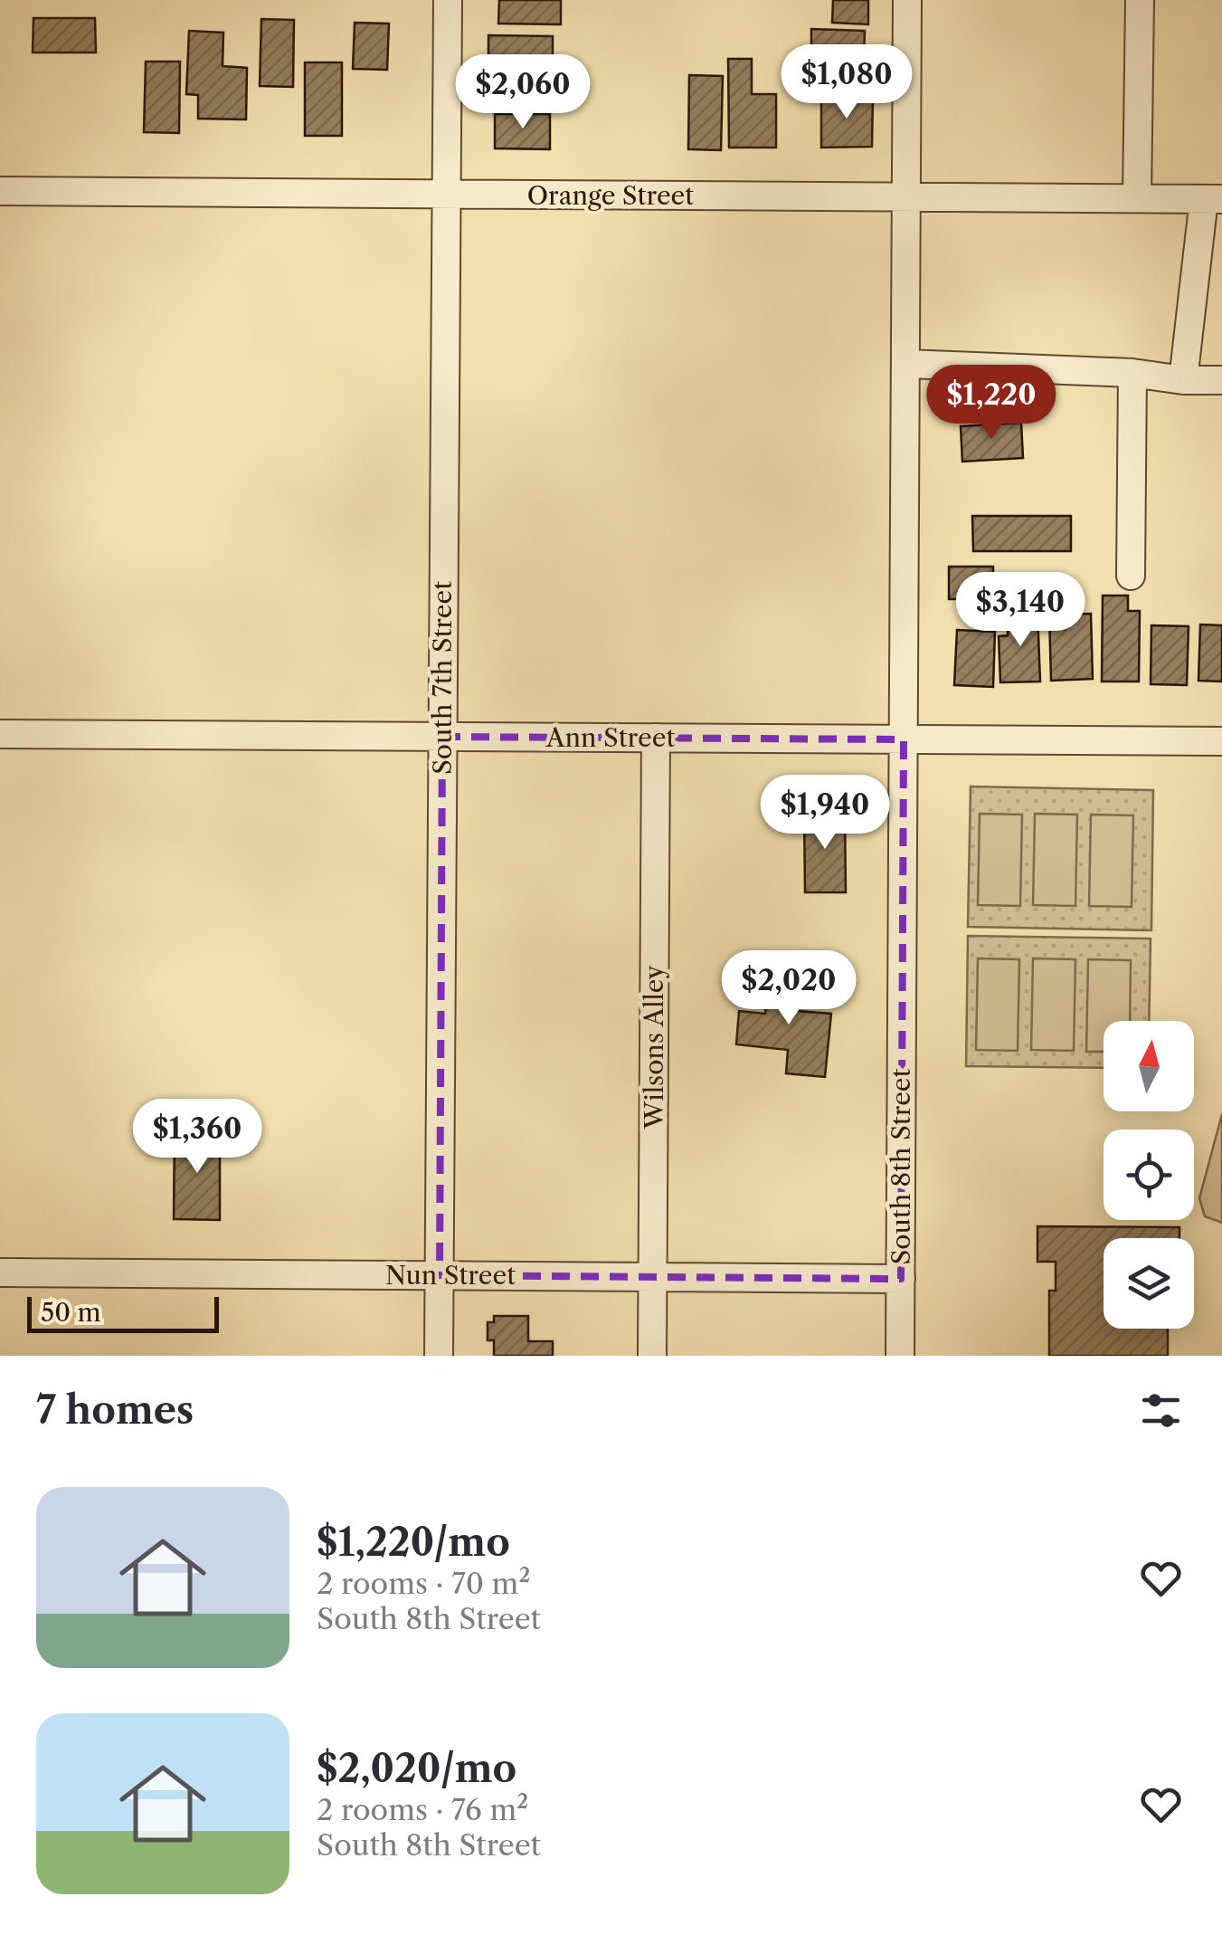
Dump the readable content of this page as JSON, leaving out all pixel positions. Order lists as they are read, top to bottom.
{
  "streets": {
    "street": [
      "Orange Street",
      "South 7th Street",
      "Ann Street",
      "Wilsons Alley",
      "South 8th Street",
      "Nun Street"
    ]
  },
  "crossings": [
    ["Orange Street", "South 7th Street"],
    ["Orange Street", "South 8th Street"],
    ["South 7th Street", "Ann Street"],
    ["South 7th Street", "Nun Street"],
    ["Ann Street", "Wilsons Alley"],
    ["Ann Street", "South 8th Street"],
    ["Wilsons Alley", "Nun Street"],
    ["South 8th Street", "Nun Street"]
  ],
  "scale_bar": "50 m",
  "north": "top",
  "page": {
    "price": [
      "$1,080",
      "$2,060",
      "$1,220",
      "$3,140",
      "$1,940",
      "$2,020",
      "$1,360"
    ],
    "scale": "50 m",
    "heading": "7 homes",
    "list": [
      {
        "name": "$1,220/mo",
        "note": "2 rooms · 70 m² · South 8th Street"
      },
      {
        "name": "$2,020/mo",
        "note": "2 rooms · 76 m² · South 8th Street"
      }
    ]
  }
}
